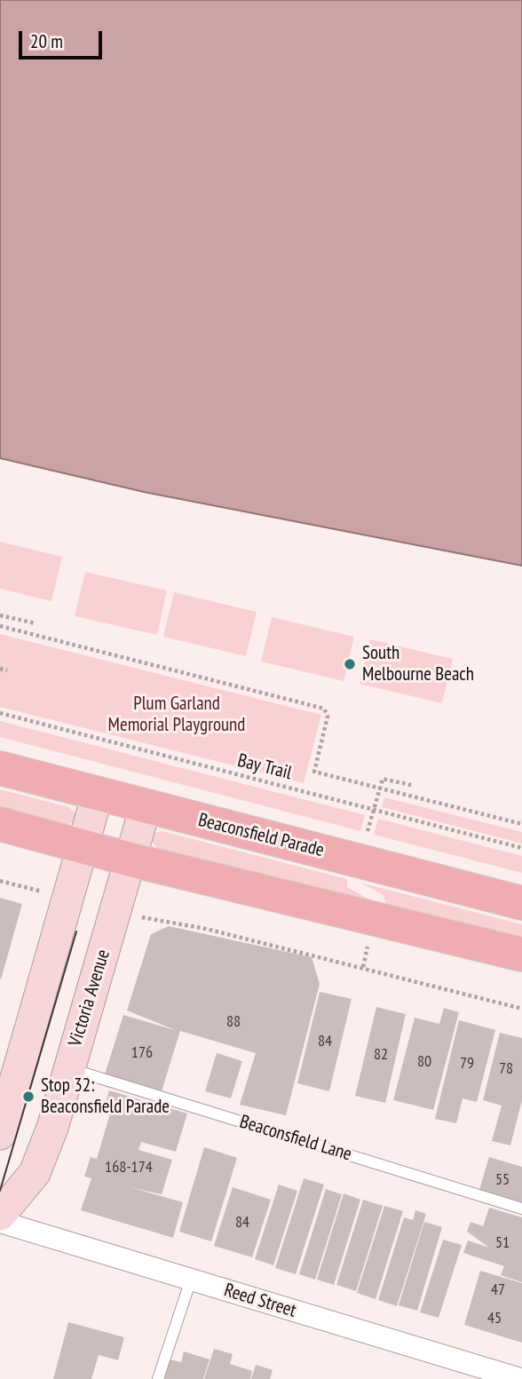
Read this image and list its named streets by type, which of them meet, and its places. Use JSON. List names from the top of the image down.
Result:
{
  "streets": {
    "main road": ["Beaconsfield Parade"],
    "street": ["Victoria Avenue", "Reed Street"],
    "lane": ["Beaconsfield Lane"],
    "path": ["Bay Trail"]
  },
  "crossings": [
    ["Beaconsfield Parade", "Victoria Avenue"],
    ["Victoria Avenue", "Beaconsfield Lane"]
  ],
  "parks": ["Plum Garland Memorial Playground"],
  "places": ["South Melbourne Beach", "Stop 32: Beaconsfield Parade"],
  "house_numbers": [
    "88",
    "84",
    "176",
    "82",
    "80",
    "79",
    "78",
    "168-174",
    "55",
    "84",
    "51",
    "47",
    "45"
  ],
  "scale_bar": "20 m"
}
